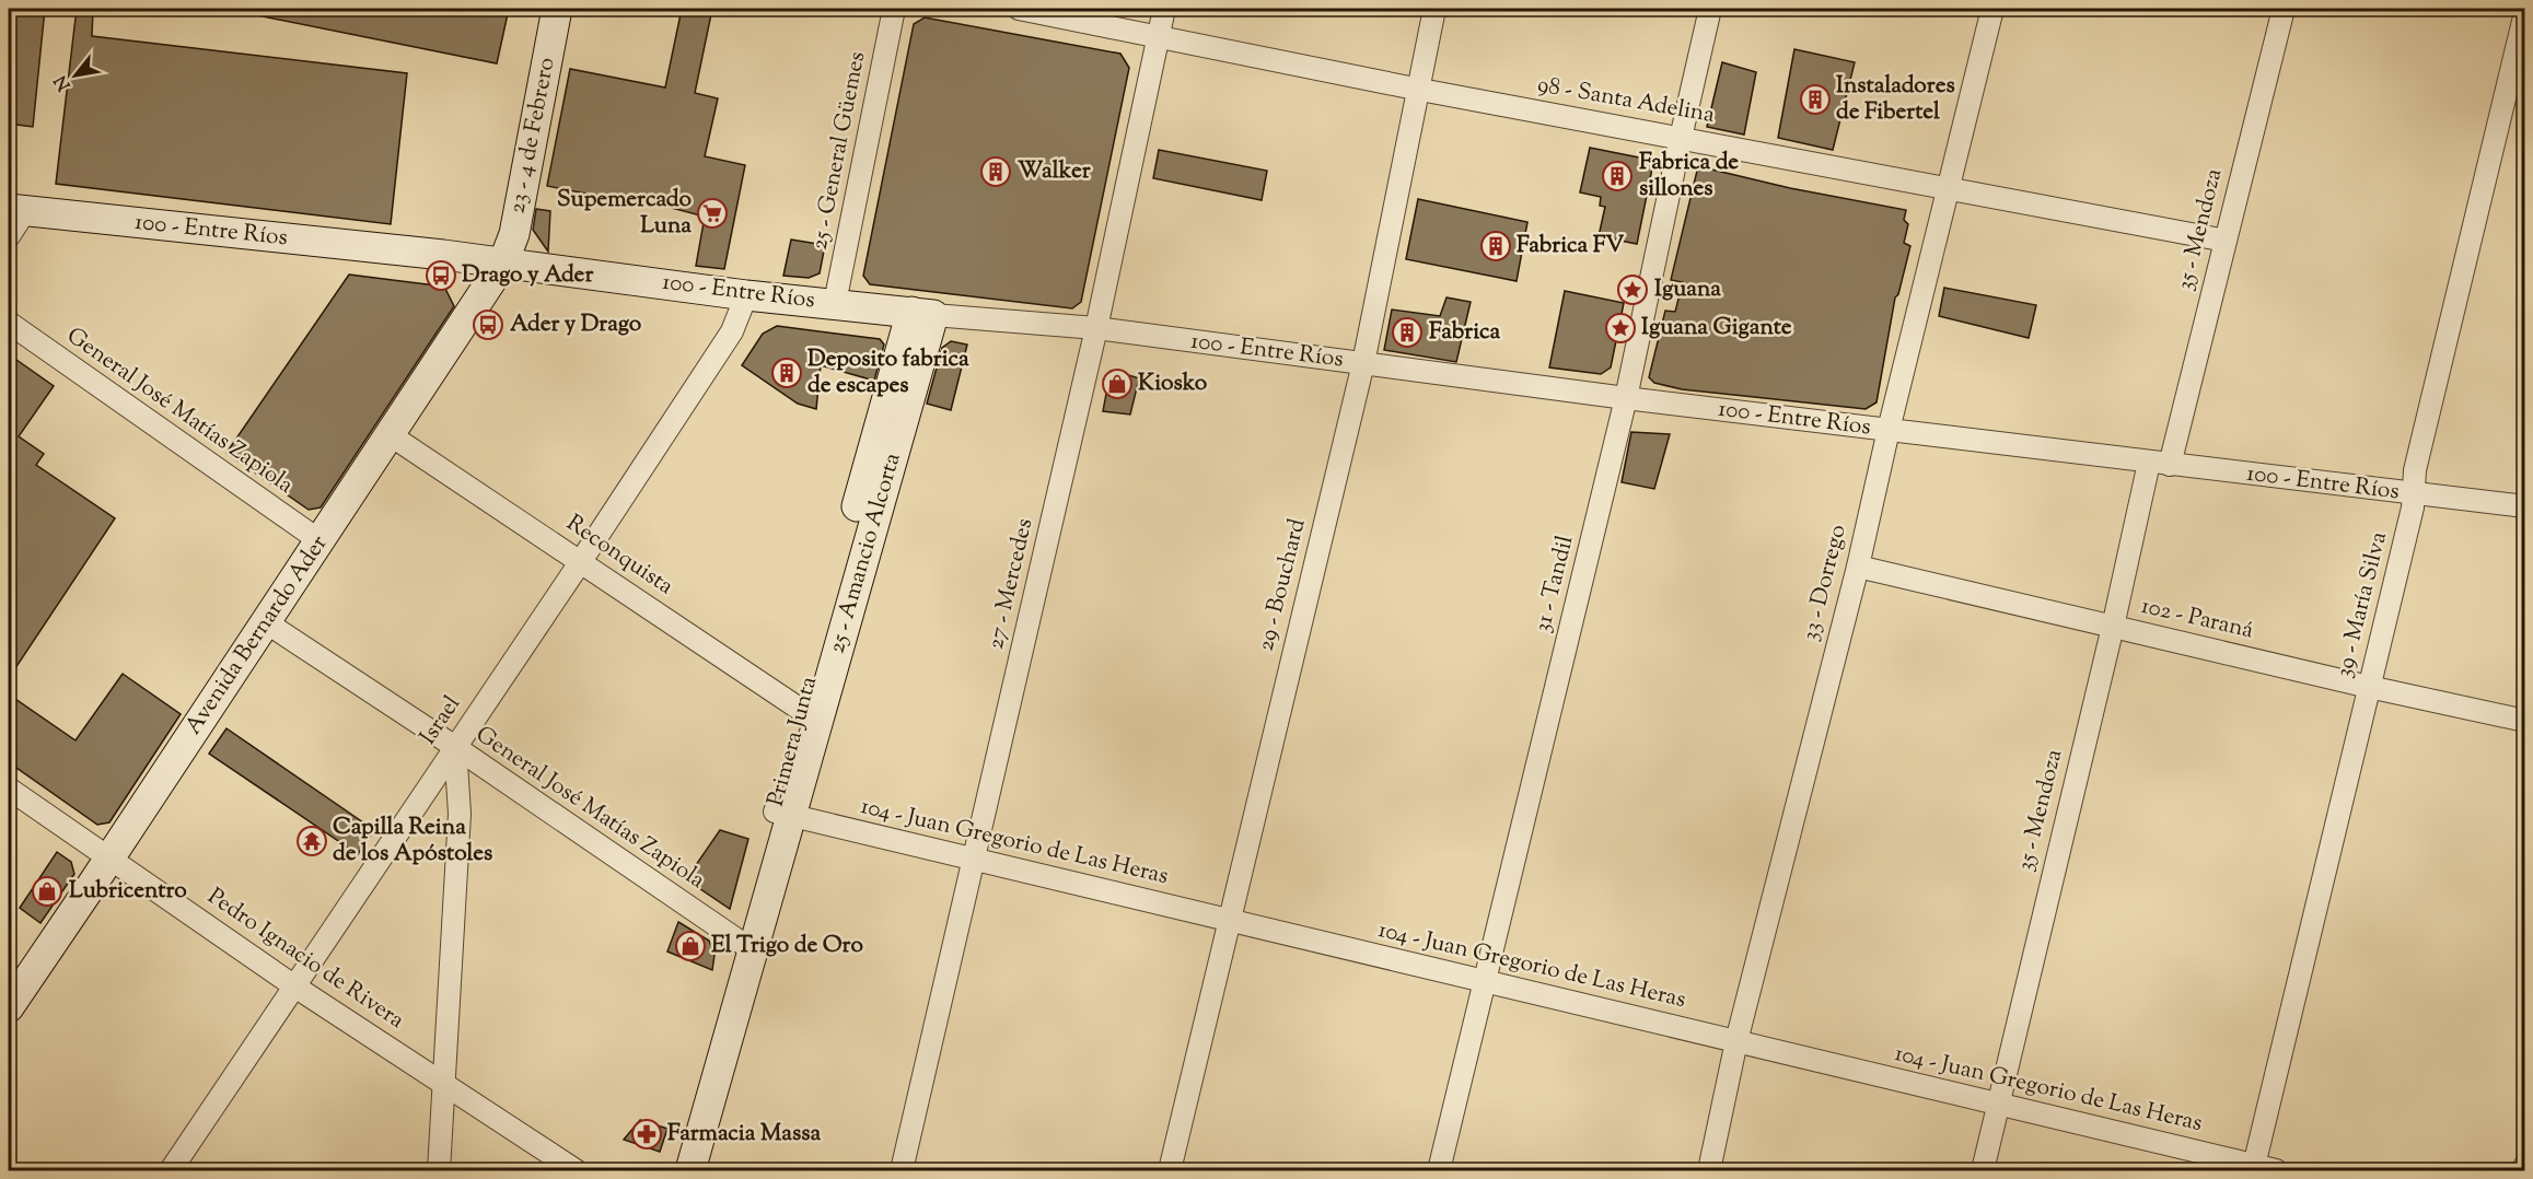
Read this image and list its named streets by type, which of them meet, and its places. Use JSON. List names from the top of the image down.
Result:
{
  "streets": {
    "main road": [
      "23 - 4 de Febrero",
      "100 - Entre Ríos",
      "Avenida Bernardo Ader",
      "Primera Junta"
    ],
    "street": [
      "98 - Santa Adelina",
      "25 - General Güemes",
      "35 - Mendoza",
      "General José Matías Zapiola",
      "Reconquista",
      "33 - Dorrego",
      "27 - Mercedes",
      "31 - Tandil",
      "29 - Bouchard",
      "39 - María Silva",
      "102 - Paraná",
      "Israel",
      "104 - Juan Gregorio de Las Heras",
      "Pedro Ignacio de Rivera"
    ]
  },
  "crossings": [
    ["98 - Santa Adelina", "35 - Mendoza"],
    ["98 - Santa Adelina", "33 - Dorrego"],
    ["98 - Santa Adelina", "27 - Mercedes"],
    ["98 - Santa Adelina", "31 - Tandil"],
    ["98 - Santa Adelina", "29 - Bouchard"],
    ["23 - 4 de Febrero", "100 - Entre Ríos"],
    ["23 - 4 de Febrero", "Avenida Bernardo Ader"],
    ["25 - General Güemes", "100 - Entre Ríos"],
    ["35 - Mendoza", "100 - Entre Ríos"],
    ["35 - Mendoza", "102 - Paraná"],
    ["35 - Mendoza", "104 - Juan Gregorio de Las Heras"],
    ["100 - Entre Ríos", "33 - Dorrego"],
    ["100 - Entre Ríos", "27 - Mercedes"],
    ["100 - Entre Ríos", "31 - Tandil"],
    ["100 - Entre Ríos", "29 - Bouchard"],
    ["100 - Entre Ríos", "39 - María Silva"],
    ["100 - Entre Ríos", "Avenida Bernardo Ader"],
    ["100 - Entre Ríos", "Israel"],
    ["100 - Entre Ríos", "Primera Junta"],
    ["General José Matías Zapiola", "Avenida Bernardo Ader"],
    ["General José Matías Zapiola", "Israel"],
    ["General José Matías Zapiola", "Primera Junta"],
    ["Reconquista", "Avenida Bernardo Ader"],
    ["Reconquista", "Israel"],
    ["Reconquista", "Primera Junta"],
    ["33 - Dorrego", "102 - Paraná"],
    ["33 - Dorrego", "104 - Juan Gregorio de Las Heras"],
    ["27 - Mercedes", "104 - Juan Gregorio de Las Heras"],
    ["31 - Tandil", "104 - Juan Gregorio de Las Heras"],
    ["29 - Bouchard", "104 - Juan Gregorio de Las Heras"],
    ["39 - María Silva", "102 - Paraná"],
    ["39 - María Silva", "104 - Juan Gregorio de Las Heras"],
    ["Avenida Bernardo Ader", "Pedro Ignacio de Rivera"],
    ["Israel", "Pedro Ignacio de Rivera"],
    ["Primera Junta", "104 - Juan Gregorio de Las Heras"]
  ],
  "places": {
    "building": [
      "Instaladores de Fibertel",
      "Walker",
      "Fabrica de sillones",
      "Fabrica FV",
      "Fabrica",
      "Deposito fabrica de escapes"
    ],
    "supermarket": ["Supemercado Luna"],
    "bus stop": ["Drago y Ader", "Ader y Drago"],
    "place": ["Iguana", "Iguana Gigante"],
    "shop": ["Kiosko", "Lubricentro", "El Trigo de Oro"],
    "temple": ["Capilla Reina de los Apóstoles"],
    "pharmacy": ["Farmacia Massa"]
  },
  "north": "bottom left"
}
